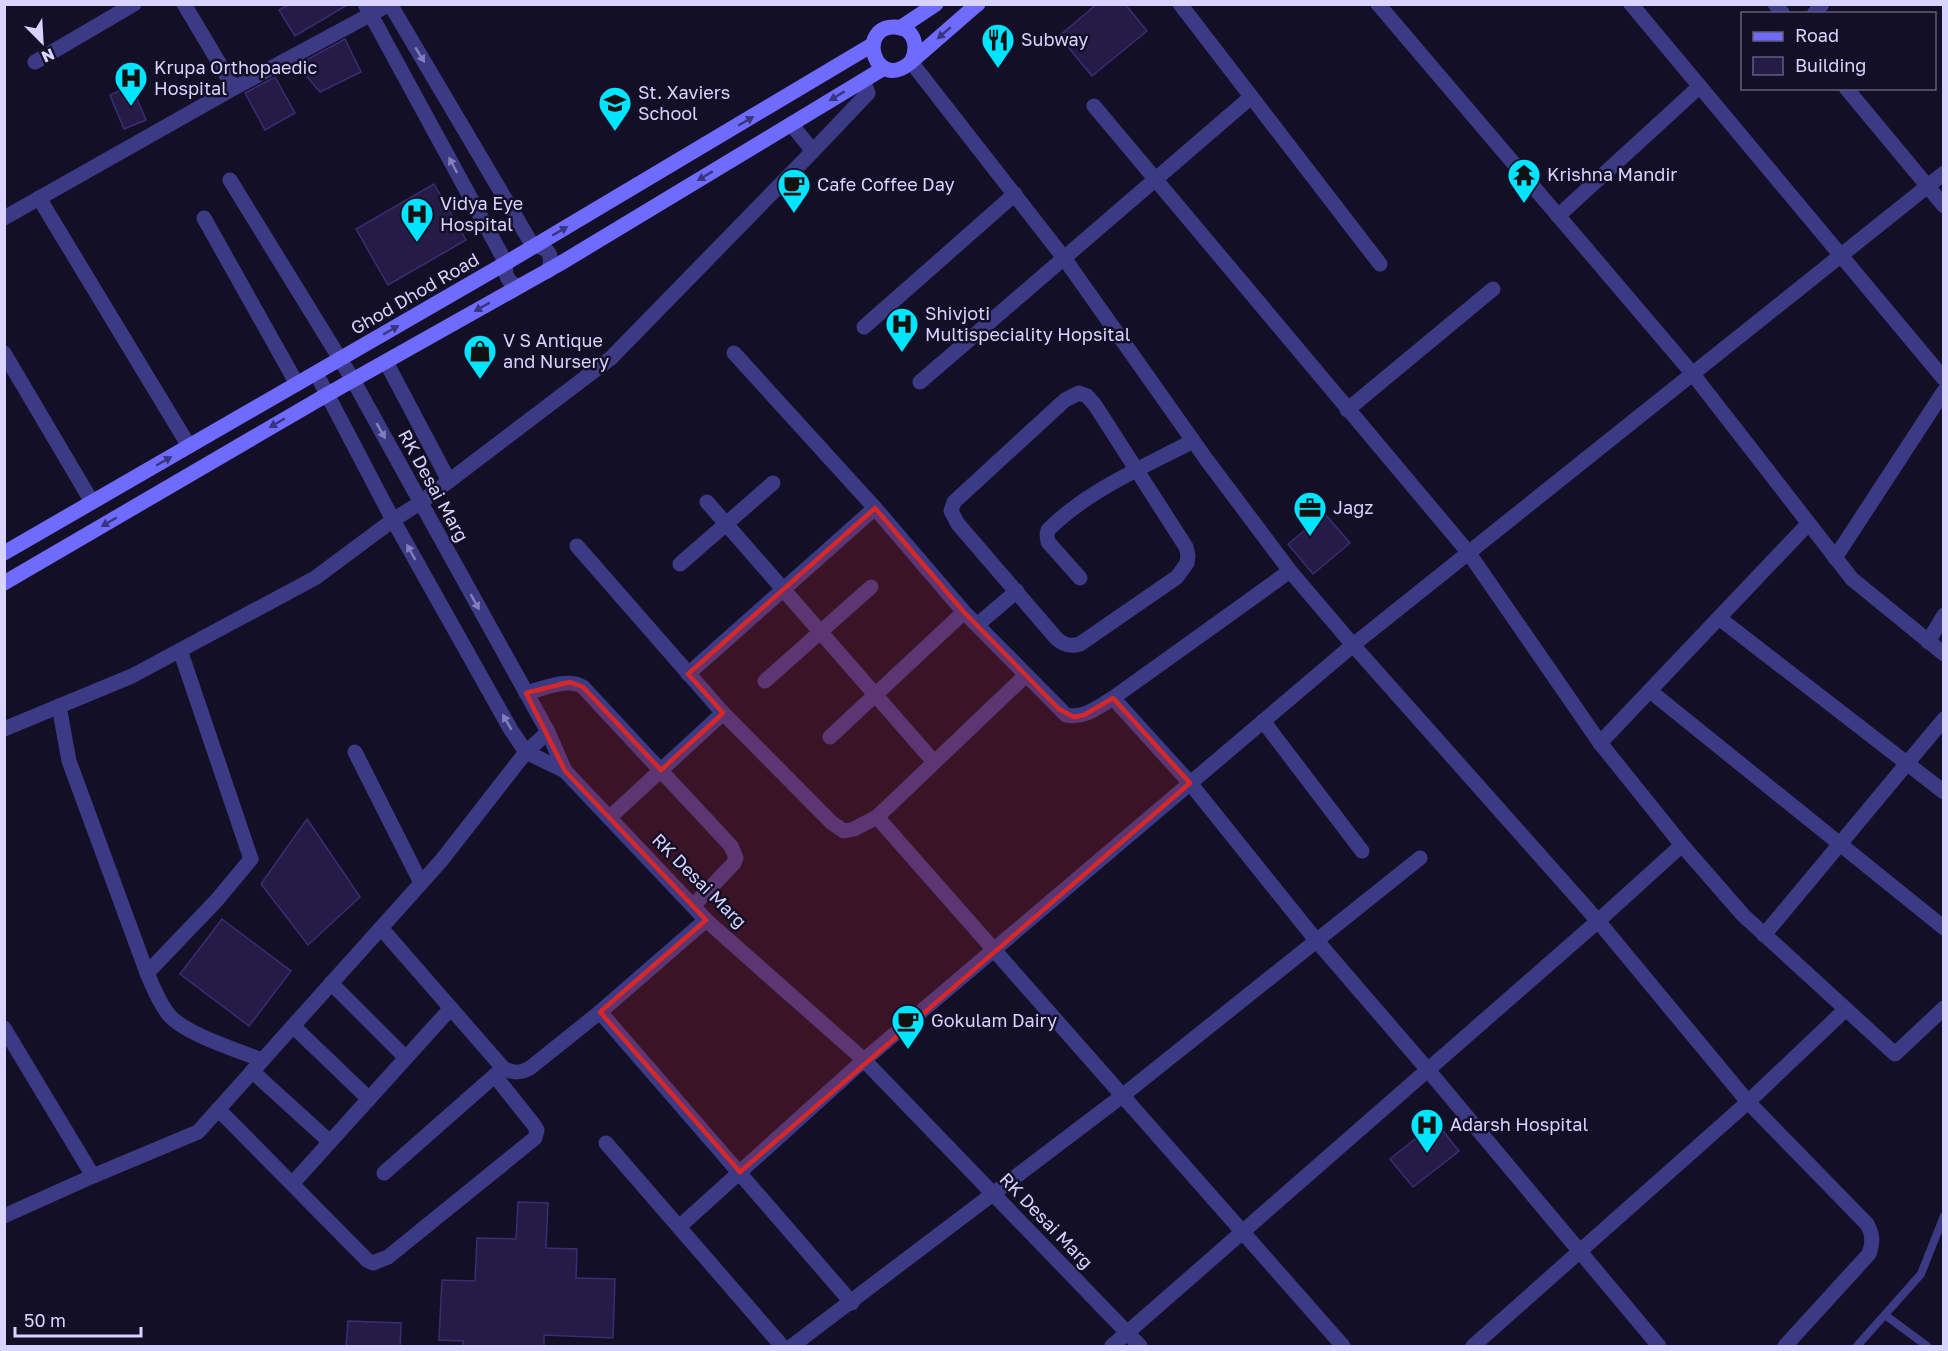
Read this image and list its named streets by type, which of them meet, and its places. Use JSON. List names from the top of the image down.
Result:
{
  "streets": {
    "main road": ["Ghod Dhod Road"],
    "street": ["RK Desai Marg"]
  },
  "crossings": [
    ["Ghod Dhod Road", "RK Desai Marg"]
  ],
  "places": {
    "restaurant": ["Subway"],
    "hospital": [
      "Krupa Orthopaedic Hospital",
      "Vidya Eye Hospital",
      "Shivjoti Multispeciality Hopsital",
      "Adarsh Hospital"
    ],
    "school or university": ["St. Xaviers School"],
    "temple": ["Krishna Mandir"],
    "cafe": ["Cafe Coffee Day", "Gokulam Dairy"],
    "shop": ["V S Antique and Nursery"],
    "office": ["Jagz"]
  },
  "legend": ["Road", "Building"],
  "scale_bar": "50 m",
  "north": "bottom right"
}
